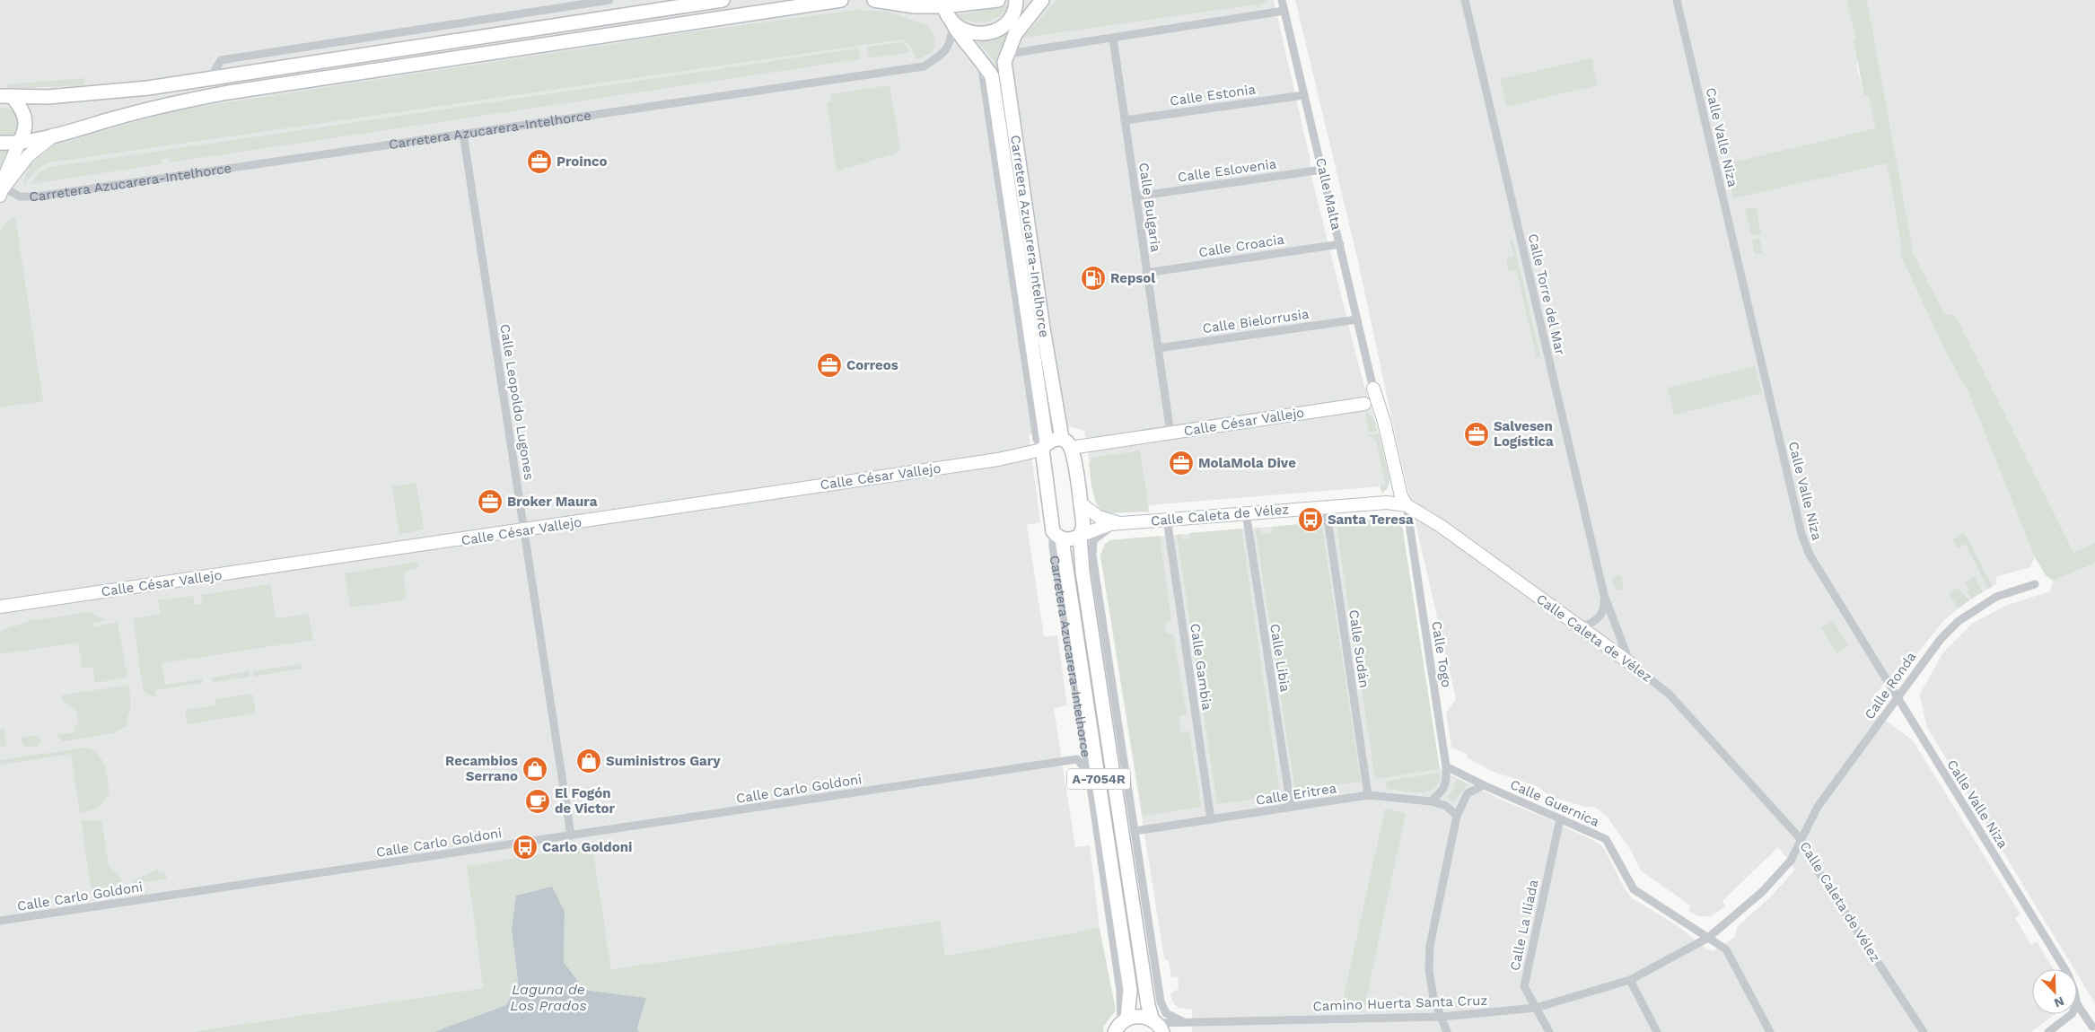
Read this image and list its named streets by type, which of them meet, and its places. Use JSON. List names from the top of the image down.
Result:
{
  "streets": {
    "main road": ["Carretera Azucarera-Intelhorce", "A-7054R"],
    "street": [
      "Calle Estonia",
      "Calle Valle Niza",
      "Calle Eslovenia",
      "Calle Malta",
      "Calle Bulgaria",
      "Calle Croacia",
      "Calle Torre del Mar",
      "Calle Bielorrusia",
      "Calle Leopoldo Lugones",
      "Calle César Vallejo",
      "Calle Caleta de Vélez",
      "Calle Sudán",
      "Calle Togo",
      "Calle Libia",
      "Calle Gambia",
      "Calle Ronda",
      "Calle Carlo Goldoni",
      "Calle Eritrea",
      "Calle Guernica",
      "Calle La Ilíada",
      "Camino Huerta Santa Cruz"
    ]
  },
  "crossings": [
    ["Calle Estonia", "Calle Malta"],
    ["Calle Estonia", "Calle Bulgaria"],
    ["Carretera Azucarera-Intelhorce", "Calle Leopoldo Lugones"],
    ["Carretera Azucarera-Intelhorce", "Calle César Vallejo"],
    ["Carretera Azucarera-Intelhorce", "Calle Caleta de Vélez"],
    ["Carretera Azucarera-Intelhorce", "A-7054R"],
    ["Carretera Azucarera-Intelhorce", "Calle Carlo Goldoni"],
    ["Carretera Azucarera-Intelhorce", "Calle Eritrea"],
    ["Carretera Azucarera-Intelhorce", "Camino Huerta Santa Cruz"],
    ["Calle Valle Niza", "Calle Ronda"],
    ["Calle Eslovenia", "Calle Malta"],
    ["Calle Eslovenia", "Calle Bulgaria"],
    ["Calle Malta", "Calle Croacia"],
    ["Calle Malta", "Calle Bielorrusia"],
    ["Calle Malta", "Calle Caleta de Vélez"],
    ["Calle Malta", "Calle Togo"],
    ["Calle Bulgaria", "Calle Croacia"],
    ["Calle Bulgaria", "Calle Bielorrusia"],
    ["Calle Bulgaria", "Calle César Vallejo"],
    ["Calle Torre del Mar", "Calle Caleta de Vélez"],
    ["Calle Leopoldo Lugones", "Calle César Vallejo"],
    ["Calle Leopoldo Lugones", "Calle Carlo Goldoni"],
    ["Calle César Vallejo", "A-7054R"],
    ["Calle Caleta de Vélez", "Calle Sudán"],
    ["Calle Caleta de Vélez", "Calle Togo"],
    ["Calle Caleta de Vélez", "Calle Libia"],
    ["Calle Caleta de Vélez", "Calle Gambia"],
    ["Calle Caleta de Vélez", "Calle Ronda"],
    ["Calle Caleta de Vélez", "A-7054R"],
    ["Calle Caleta de Vélez", "Camino Huerta Santa Cruz"],
    ["Calle Sudán", "Calle Eritrea"],
    ["Calle Togo", "Calle Eritrea"],
    ["Calle Togo", "Calle Guernica"],
    ["Calle Libia", "Calle Eritrea"],
    ["Calle Gambia", "Calle Eritrea"],
    ["Calle Ronda", "Camino Huerta Santa Cruz"],
    ["Calle Guernica", "Calle La Ilíada"],
    ["Calle Guernica", "Camino Huerta Santa Cruz"],
    ["Calle La Ilíada", "Camino Huerta Santa Cruz"]
  ],
  "water": ["Laguna de Los Prados"],
  "places": {
    "office": [
      "Proinco",
      "Correos",
      "Salvesen Logística",
      "MolaMola Dive",
      "Broker Maura"
    ],
    "fuel station": ["Repsol"],
    "bus stop": ["Santa Teresa", "Carlo Goldoni"],
    "shop": ["Suministros Gary", "Recambios Serrano"],
    "cafe": ["El Fogón de Victor"]
  },
  "north": "bottom right"
}
